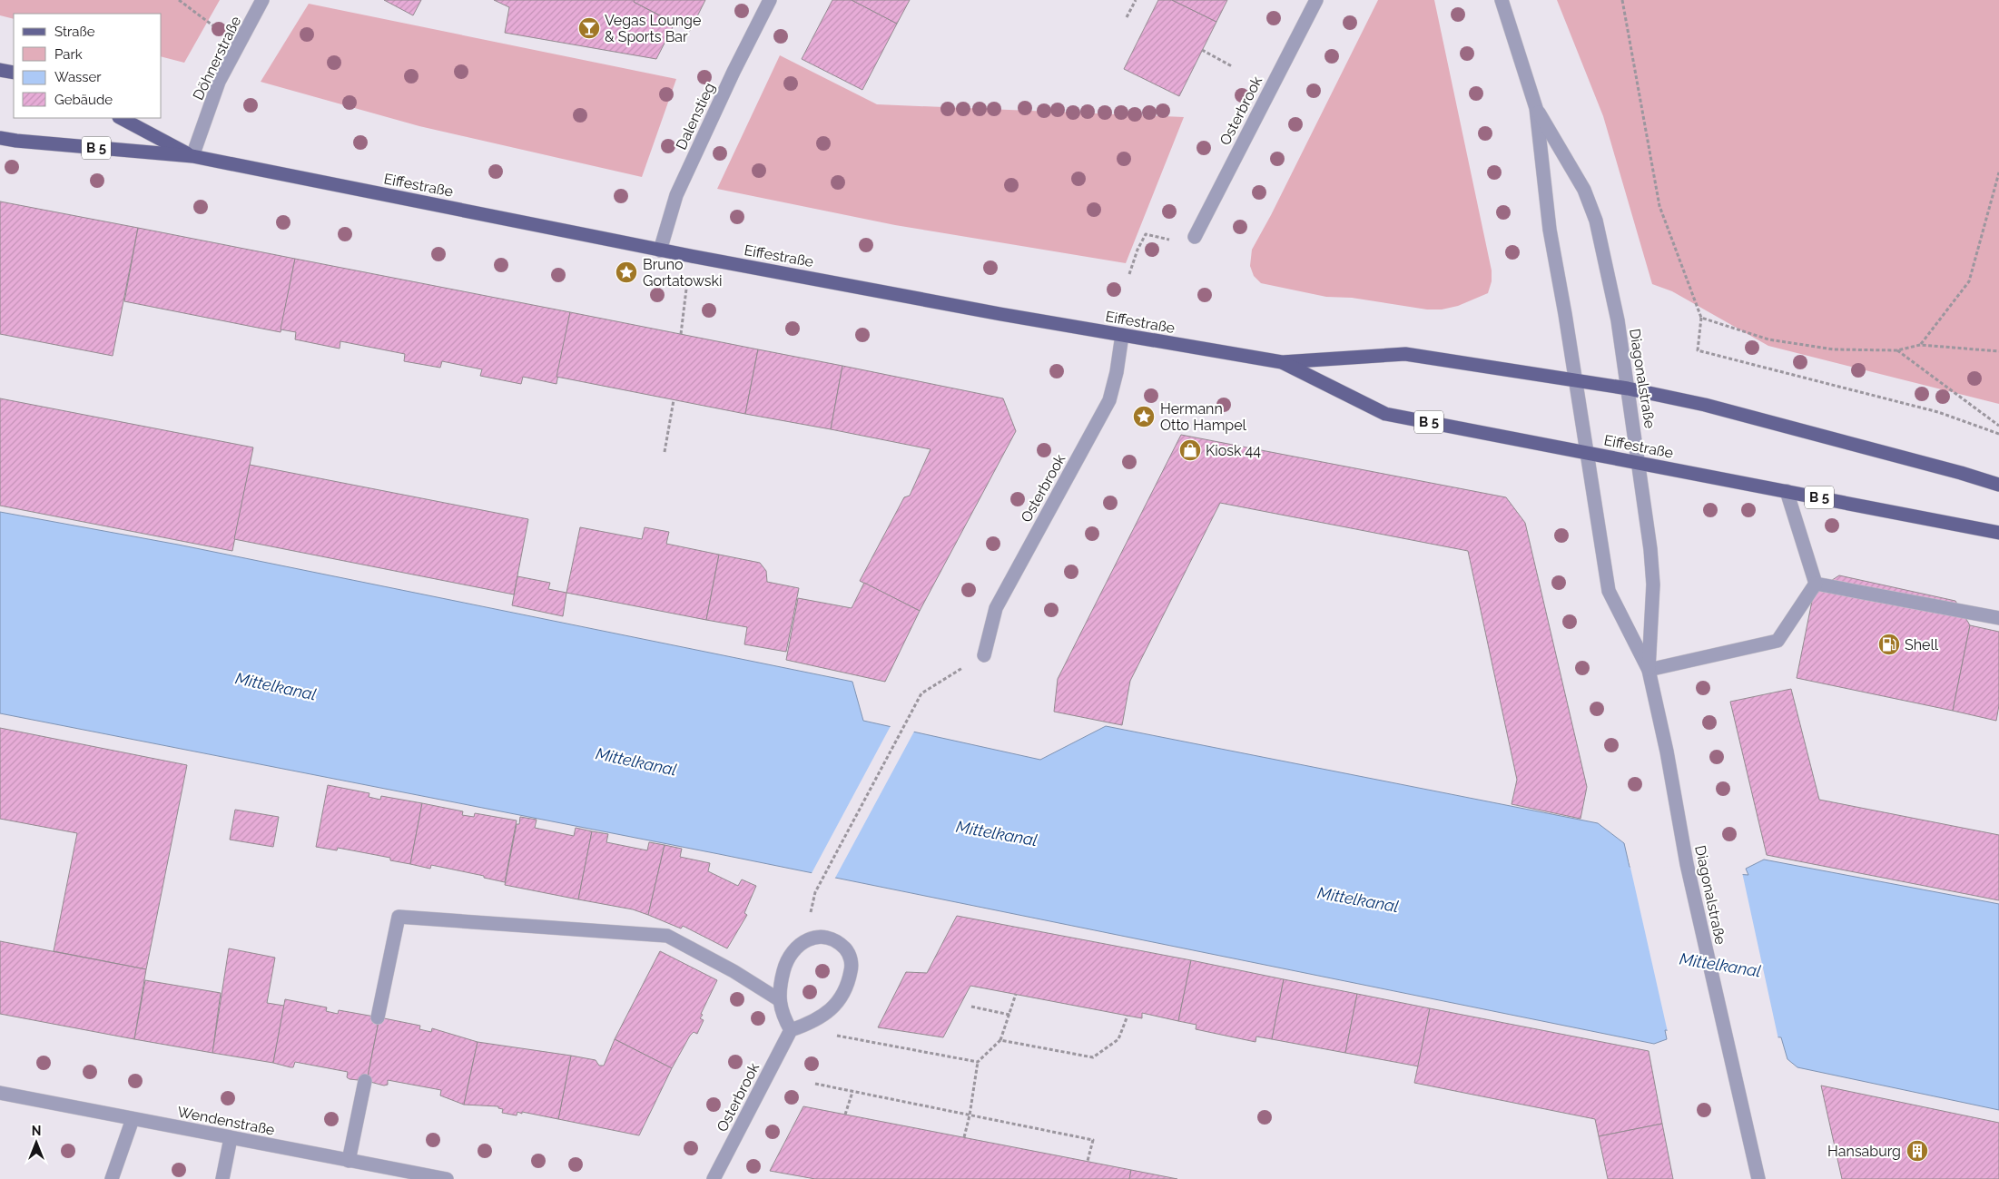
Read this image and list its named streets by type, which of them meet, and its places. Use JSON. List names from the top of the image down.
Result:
{
  "streets": {
    "main road": ["B 5", "Eiffestraße"],
    "street": [
      "Döhnerstraße",
      "Osterbrook",
      "Dalenstieg",
      "Diagonalstraße",
      "Wendenstraße"
    ]
  },
  "crossings": [
    ["Döhnerstraße", "Eiffestraße"],
    ["Osterbrook", "Eiffestraße"],
    ["Dalenstieg", "Eiffestraße"],
    ["Eiffestraße", "Diagonalstraße"]
  ],
  "water": ["Mittelkanal"],
  "places": {
    "bar": ["Vegas Lounge & Sports Bar"],
    "place": ["Bruno Gortatowski", "Hermann Otto Hampel"],
    "shop": ["Kiosk 44"],
    "fuel station": ["Shell"],
    "building": ["Hansaburg"]
  },
  "legend": [
    "Straße",
    "Park",
    "Wasser",
    "Gebäude"
  ],
  "north": "top"
}
